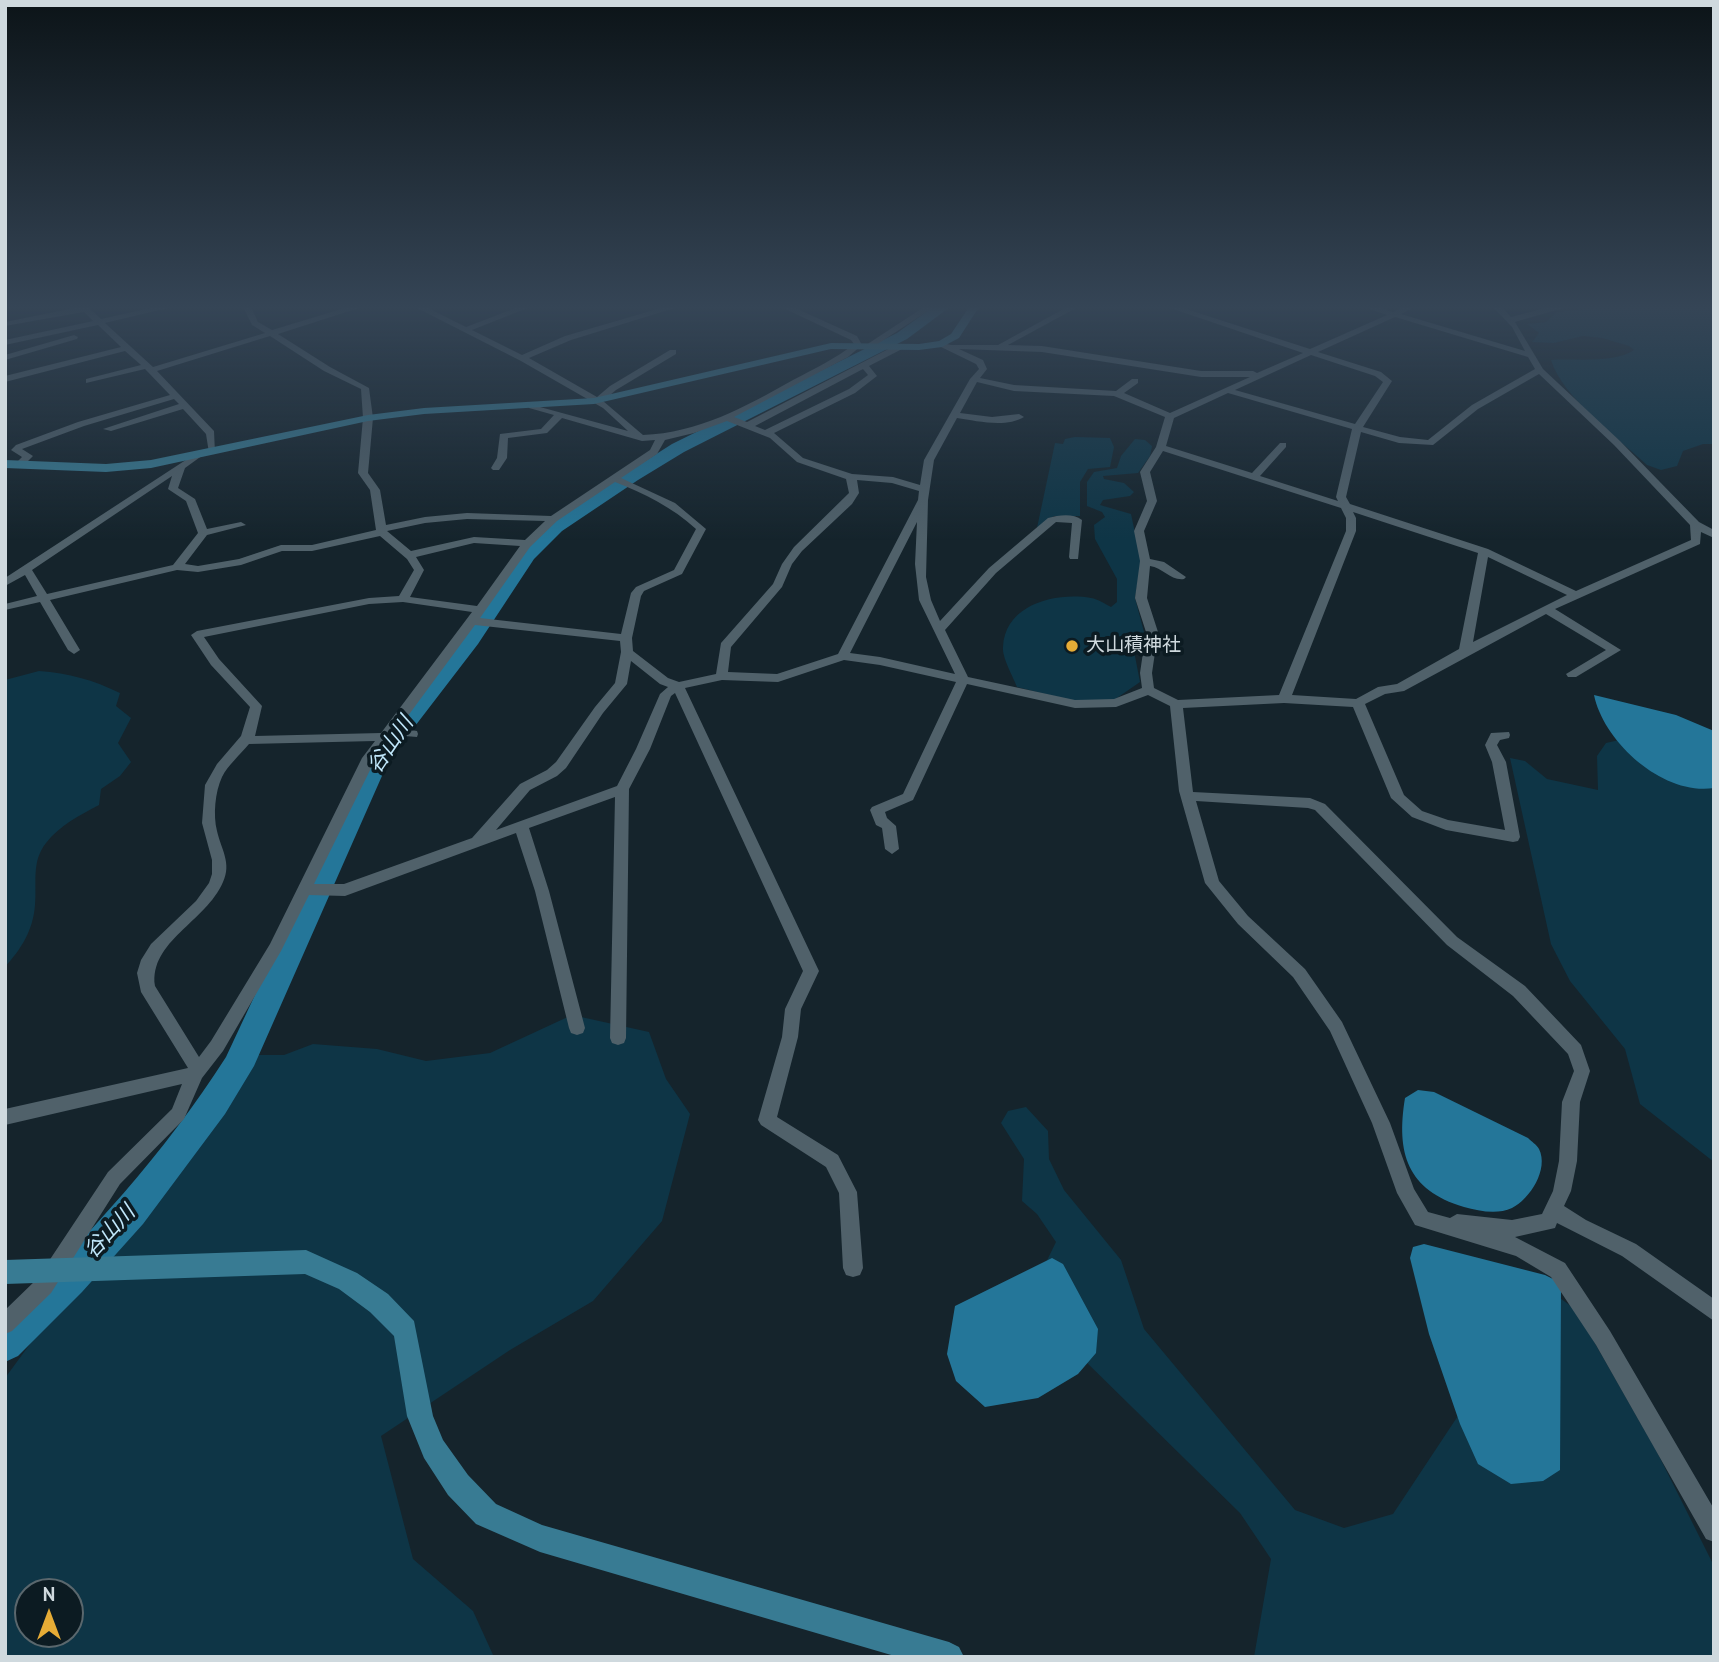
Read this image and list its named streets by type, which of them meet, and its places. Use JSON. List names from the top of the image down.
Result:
{
  "water": ["谷山川"],
  "places": ["大山積神社"],
  "north": "top"
}
